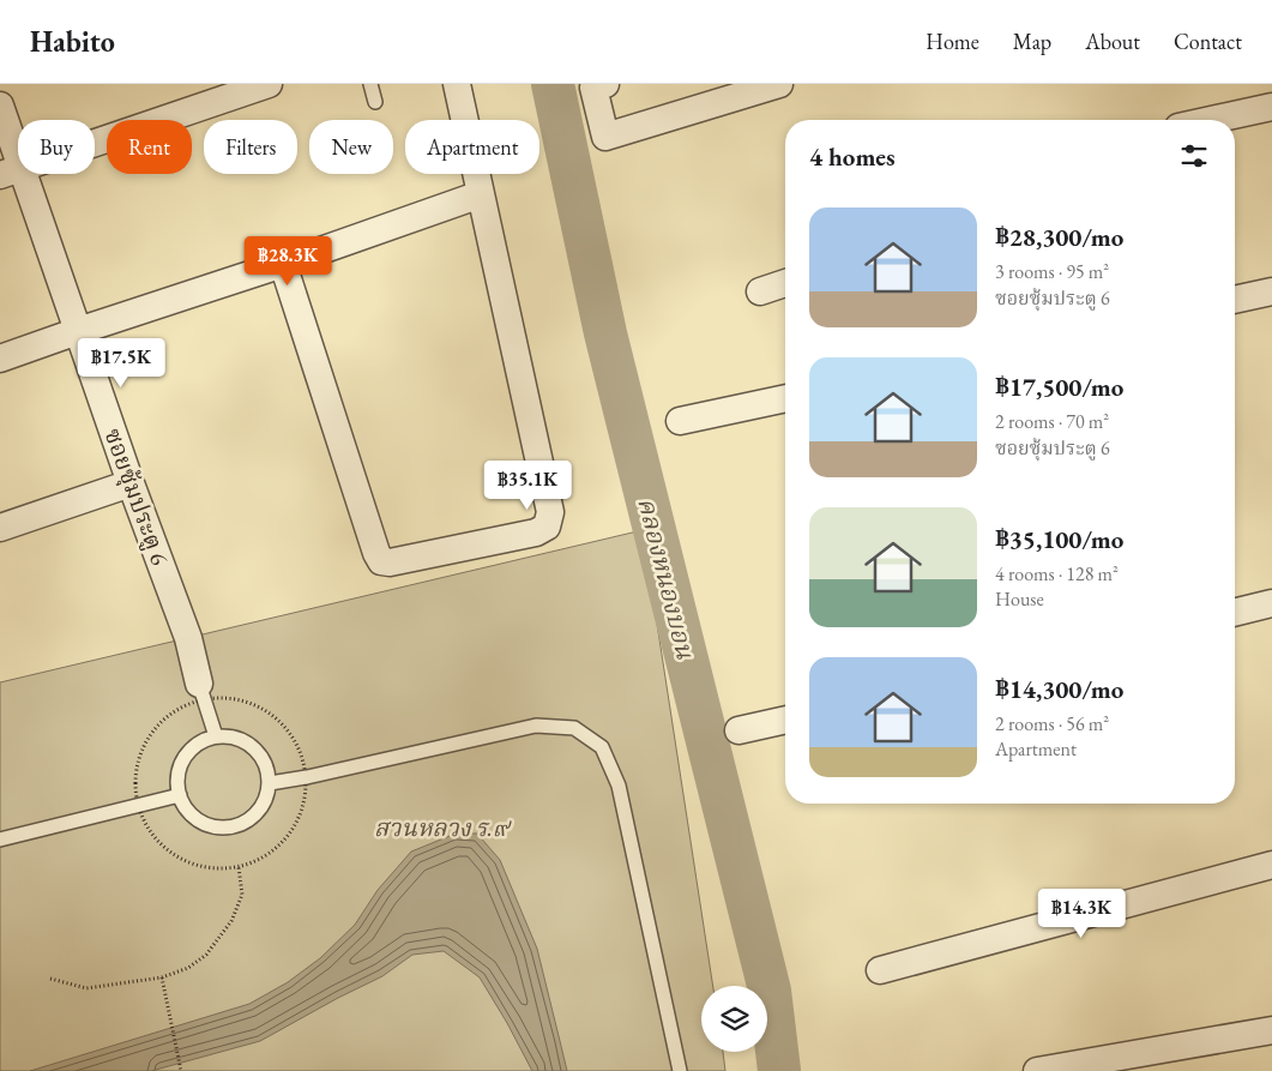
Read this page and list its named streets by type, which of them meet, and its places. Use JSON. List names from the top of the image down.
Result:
{
  "streets": {
    "street": ["ซอยซุ้มประตู 6"]
  },
  "water": ["คลองหนองบอน"],
  "parks": ["สวนหลวง ร.๙"],
  "page": {
    "header": "Habito",
    "nav": [
      "Home",
      "Map",
      "About",
      "Contact"
    ],
    "chip": [
      "Buy",
      "Rent",
      "Filters",
      "New",
      "Apartment"
    ],
    "heading": "4 homes",
    "list": [
      {
        "name": "฿28,300/mo",
        "note": "3 rooms · 95 m² · ซอยซุ้มประตู 6"
      },
      {
        "name": "฿17,500/mo",
        "note": "2 rooms · 70 m² · ซอยซุ้มประตู 6"
      },
      {
        "name": "฿35,100/mo",
        "note": "4 rooms · 128 m² · House"
      },
      {
        "name": "฿14,300/mo",
        "note": "2 rooms · 56 m² · Apartment"
      }
    ],
    "price": [
      "฿28.3K",
      "฿17.5K",
      "฿35.1K",
      "฿14.3K"
    ]
  }
}
